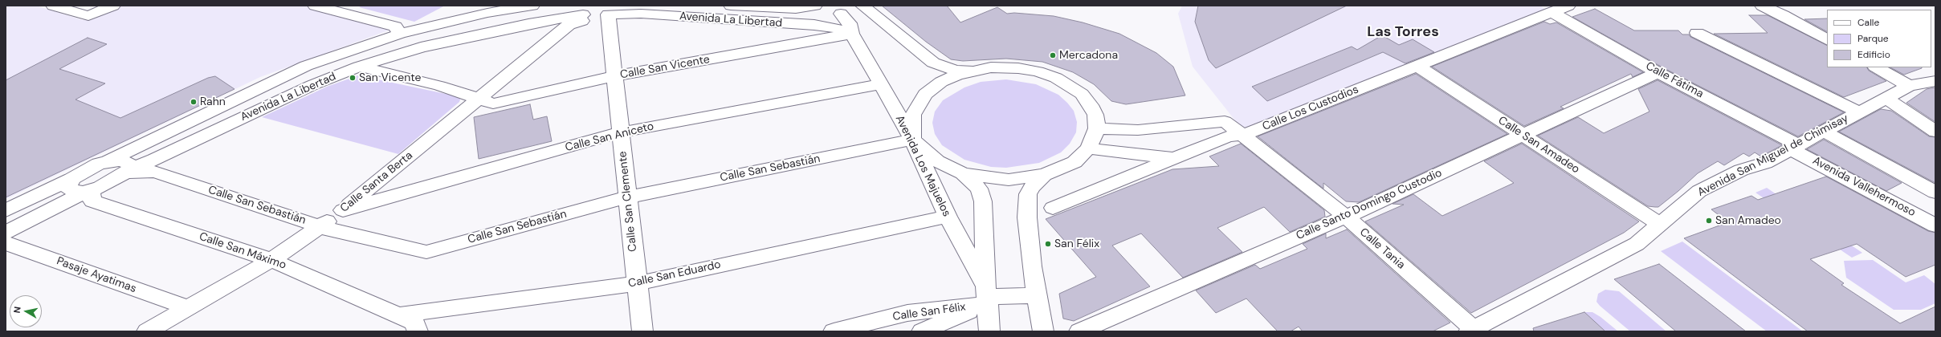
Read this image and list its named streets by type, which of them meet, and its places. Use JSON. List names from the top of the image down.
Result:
{
  "streets": {
    "street": [
      "Avenida La Libertad",
      "Calle San Vicente",
      "Calle Fátima",
      "Calle Los Custodios",
      "Calle San Aniceto",
      "Calle San Amadeo",
      "Avenida San Miguel de Chimisay",
      "Avenida Los Majuelos",
      "Calle San Sebastián",
      "Calle Santa Berta",
      "Avenida Vallehermoso",
      "Calle San Clemente",
      "Calle Santo Domingo Custodio",
      "Calle Tania",
      "Calle San Máximo",
      "Calle San Eduardo",
      "Pasaje Ayatimas",
      "Calle San Félix"
    ]
  },
  "crossings": [
    ["Avenida La Libertad", "Calle San Vicente"],
    ["Avenida La Libertad", "Avenida Los Majuelos"],
    ["Avenida La Libertad", "Calle San Sebastián"],
    ["Avenida La Libertad", "Calle Santa Berta"],
    ["Avenida La Libertad", "Calle San Clemente"],
    ["Avenida La Libertad", "Calle San Máximo"],
    ["Calle San Vicente", "Avenida Los Majuelos"],
    ["Calle San Vicente", "Calle Santa Berta"],
    ["Calle San Vicente", "Calle San Clemente"],
    ["Calle Fátima", "Calle Los Custodios"],
    ["Calle Fátima", "Avenida San Miguel de Chimisay"],
    ["Calle Fátima", "Avenida Vallehermoso"],
    ["Calle Fátima", "Calle Santo Domingo Custodio"],
    ["Calle Los Custodios", "Calle San Amadeo"],
    ["Calle Los Custodios", "Calle Tania"],
    ["Calle San Aniceto", "Avenida Los Majuelos"],
    ["Calle San Aniceto", "Calle Santa Berta"],
    ["Calle San Aniceto", "Calle San Clemente"],
    ["Calle San Amadeo", "Avenida San Miguel de Chimisay"],
    ["Calle San Amadeo", "Calle Santo Domingo Custodio"],
    ["Avenida San Miguel de Chimisay", "Avenida Vallehermoso"],
    ["Avenida San Miguel de Chimisay", "Calle Tania"],
    ["Avenida Los Majuelos", "Calle San Sebastián"],
    ["Avenida Los Majuelos", "Calle San Eduardo"],
    ["Avenida Los Majuelos", "Calle San Félix"],
    ["Calle San Sebastián", "Calle Santa Berta"],
    ["Calle San Sebastián", "Calle San Clemente"],
    ["Calle Santa Berta", "Calle San Clemente"],
    ["Calle Santa Berta", "Calle San Máximo"],
    ["Calle Santa Berta", "Pasaje Ayatimas"],
    ["Calle San Clemente", "Calle San Eduardo"],
    ["Calle Santo Domingo Custodio", "Calle Tania"],
    ["Calle San Máximo", "Calle San Eduardo"]
  ],
  "districts": ["Las Torres"],
  "places": [
    "Mercadona",
    "San Vicente",
    "Rahn",
    "San Amadeo",
    "San Félix"
  ],
  "legend": ["Calle", "Parque", "Edificio"],
  "north": "left"
}
